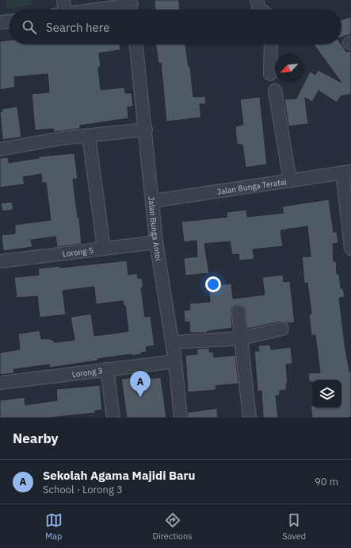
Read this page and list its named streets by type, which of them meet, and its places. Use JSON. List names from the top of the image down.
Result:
{
  "streets": {
    "street": [
      "Jalan Bunga Teratai",
      "Jalan Bunga Antoi",
      "Lorong 5",
      "Lorong 3"
    ]
  },
  "crossings": [
    ["Jalan Bunga Teratai", "Jalan Bunga Antoi"],
    ["Jalan Bunga Antoi", "Lorong 5"],
    ["Jalan Bunga Antoi", "Lorong 3"]
  ],
  "north": "bottom left",
  "page": {
    "search": "Search here",
    "pins": "A",
    "heading": "Nearby",
    "list": [
      {
        "mark": "A",
        "name": "Sekolah Agama Majidi Baru",
        "note": "School · Lorong 3",
        "value": "90 m"
      }
    ],
    "nav": ["Map", "Directions", "Saved"]
  }
}
